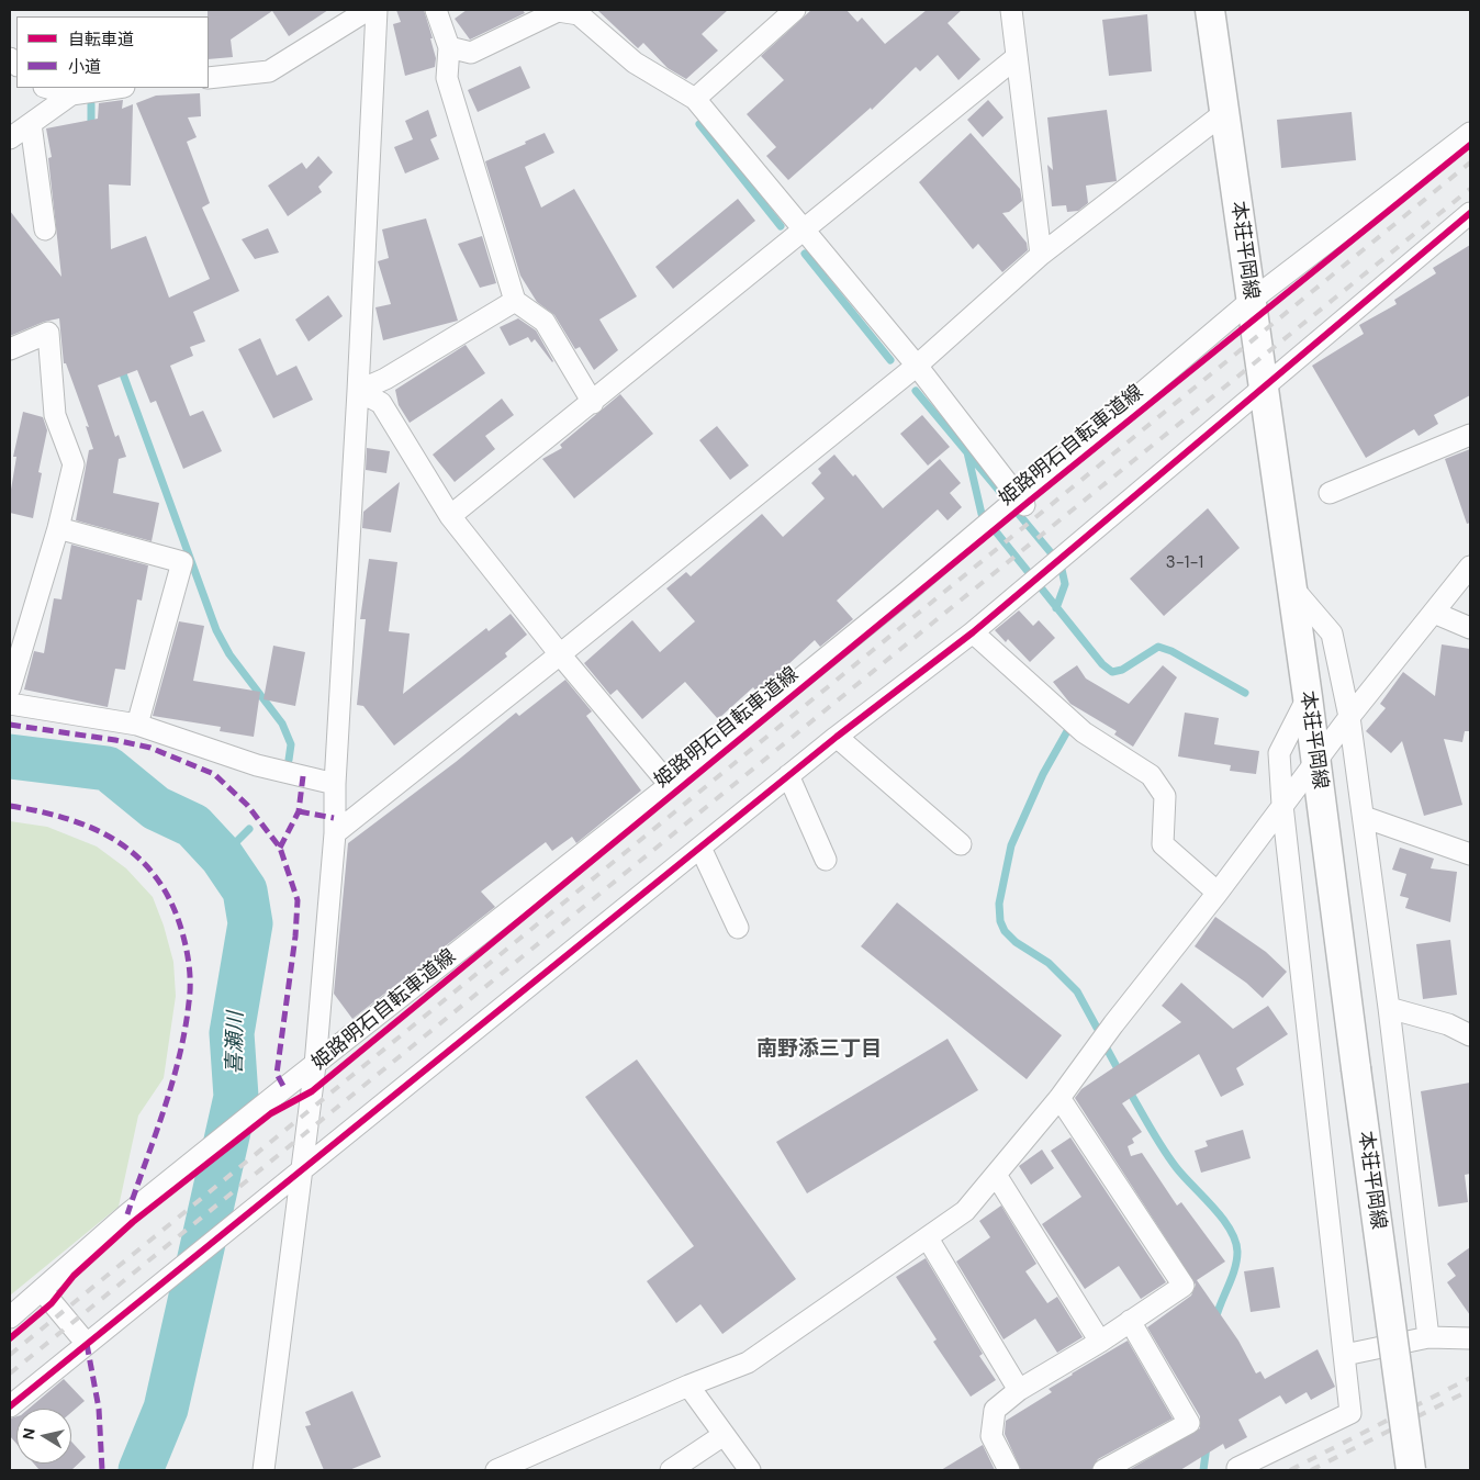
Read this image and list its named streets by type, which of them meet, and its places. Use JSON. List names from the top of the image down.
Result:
{
  "streets": {
    "main road": ["本荘平岡線"],
    "cycle path": ["姫路明石自転車道線"]
  },
  "districts": ["南野添三丁目"],
  "water": ["喜瀬川"],
  "house_numbers": ["3-1-1"],
  "legend": ["自転車道", "小道"],
  "north": "left"
}
